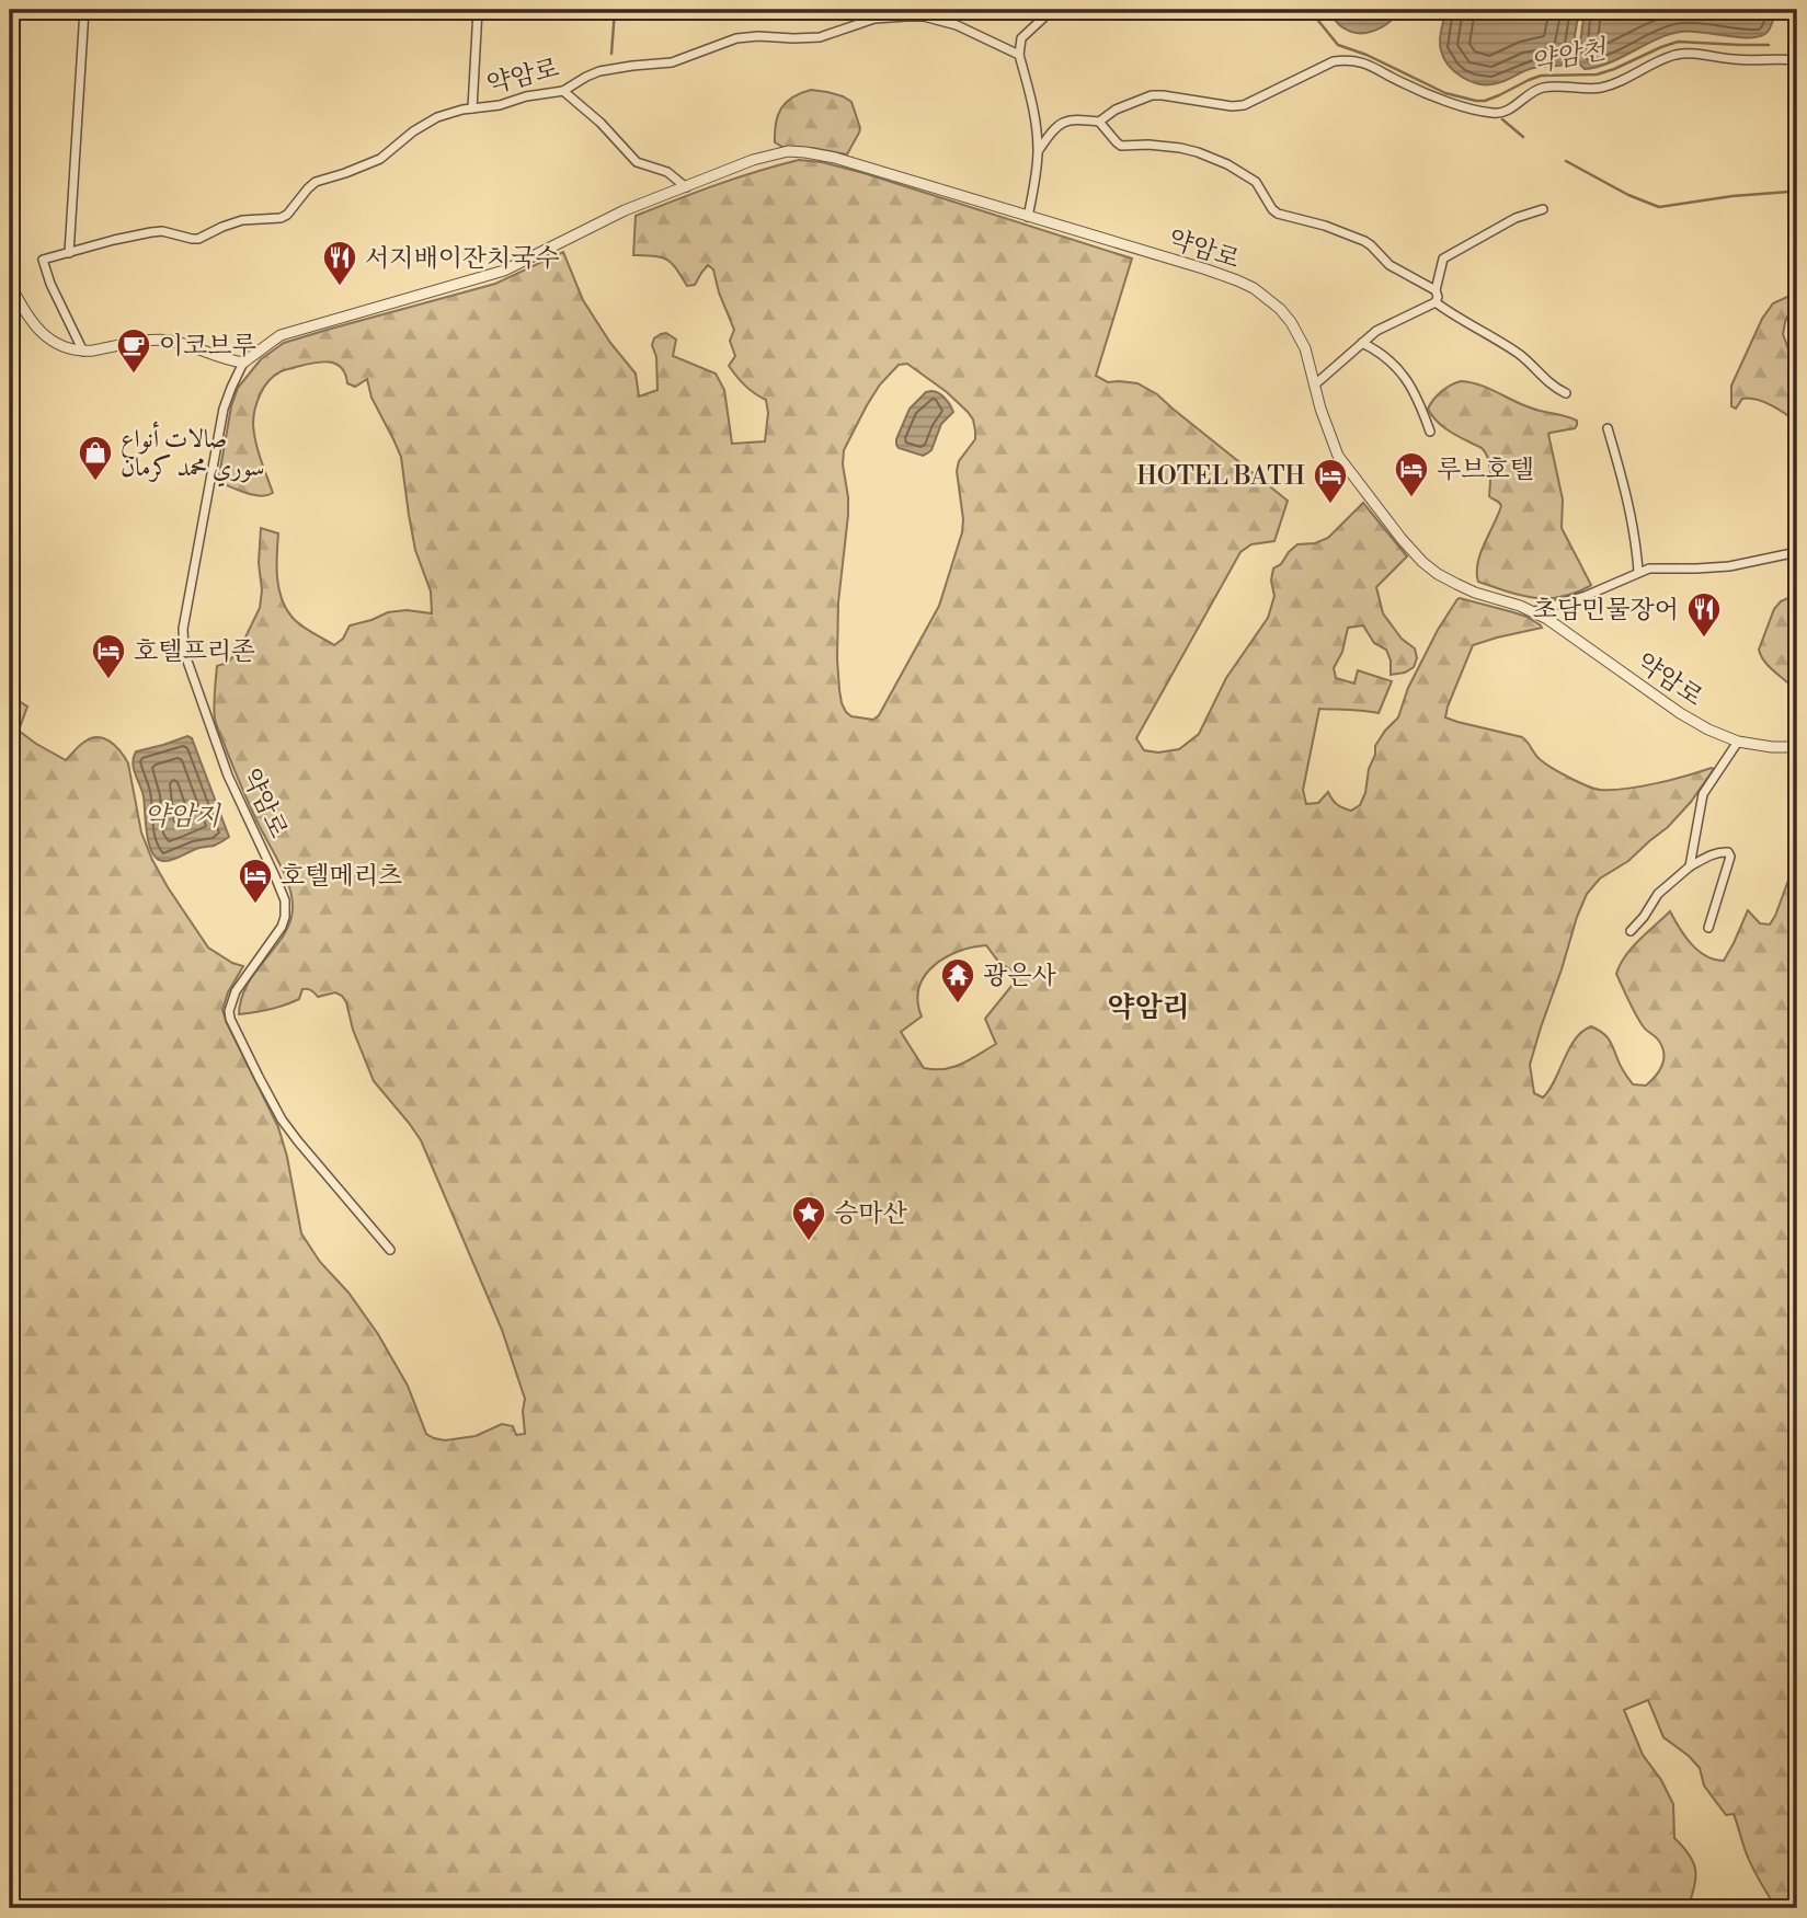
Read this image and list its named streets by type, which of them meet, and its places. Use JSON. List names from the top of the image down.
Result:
{
  "streets": {
    "street": ["약암로"]
  },
  "districts": ["약암리"],
  "water": ["약암천", "약암지"],
  "places": {
    "restaurant": ["서지배이잔치국수", "초담민물장어"],
    "cafe": ["이코브루"],
    "shop": ["صالات أنواع سوري محمد كرمان"],
    "hotel": [
      "루브호텔",
      "HOTEL BATH",
      "호텔프리존",
      "호텔메리츠"
    ],
    "temple": ["광은사"],
    "place": ["승마산"]
  }
}
